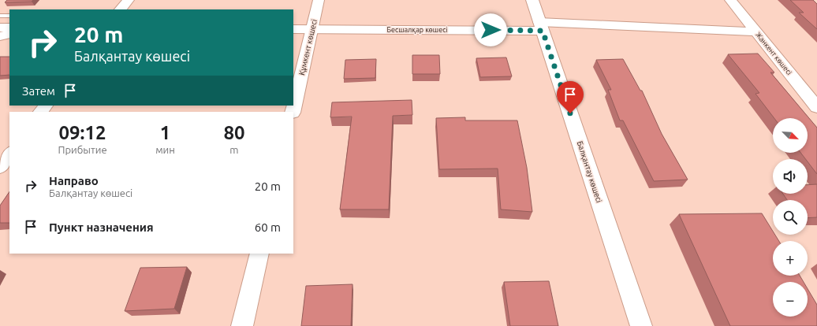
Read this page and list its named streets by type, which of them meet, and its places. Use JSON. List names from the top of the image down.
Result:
{
  "streets": {
    "street": [
      "Бесшалқар көшесі",
      "Құмкент көшесі",
      "Жанкент көшесі",
      "Балқантау көшесі"
    ]
  },
  "crossings": [
    ["Бесшалқар көшесі", "Құмкент көшесі"],
    ["Бесшалқар көшесі", "Балқантау көшесі"]
  ],
  "north": "bottom right",
  "page": {
    "turn": ["20 m", "Балқантау көшесі"],
    "then": "Затем",
    "eta": [
      "09:12",
      "Прибытие",
      "1",
      "мин",
      "80",
      "m"
    ],
    "map_buttons": ["+", "−"],
    "list": [
      {
        "name": "Направо",
        "note": "Балқантау көшесі",
        "value": "20 m"
      },
      {
        "name": "Пункт назначения",
        "value": "60 m"
      }
    ]
  }
}
